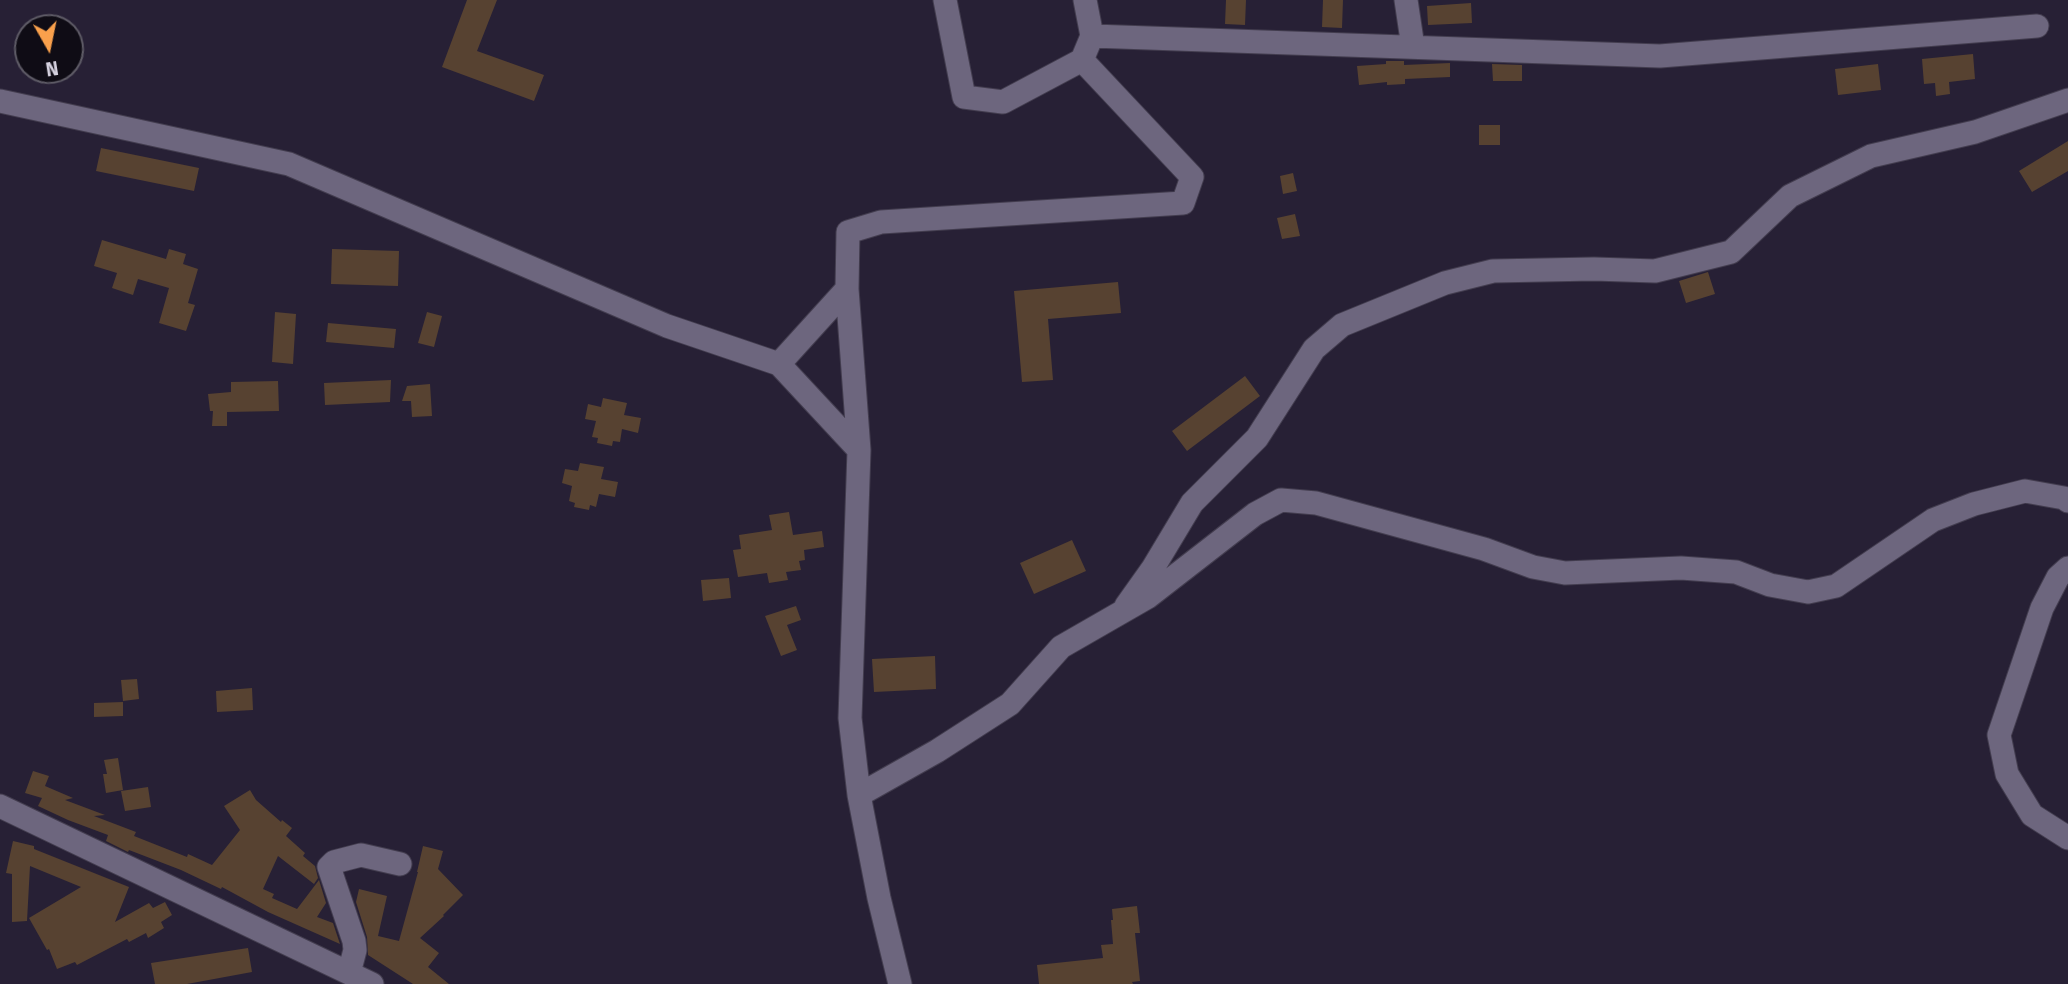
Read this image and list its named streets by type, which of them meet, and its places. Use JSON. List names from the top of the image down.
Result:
{
  "north": "bottom"
}
